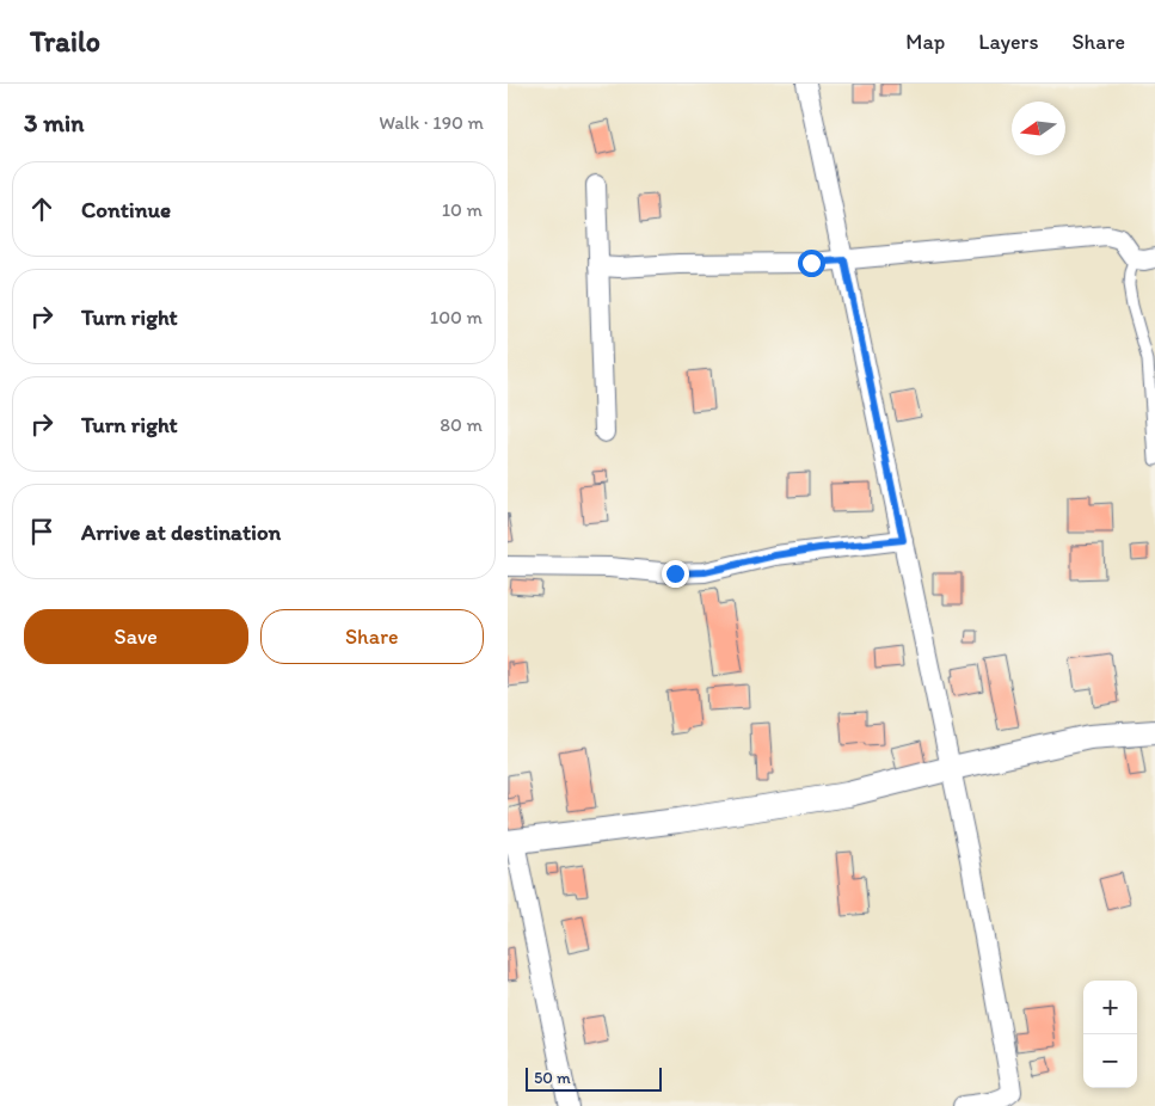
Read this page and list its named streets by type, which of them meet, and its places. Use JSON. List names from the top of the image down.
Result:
{
  "scale_bar": "50 m",
  "north": "left",
  "page": {
    "header": "Trailo",
    "nav": ["Map", "Layers", "Share"],
    "heading": ["3 min", "Walk · 190 m"],
    "list": [
      ["Continue", "10 m"],
      ["Turn right", "100 m"],
      ["Turn right", "80 m"],
      "Arrive at destination"
    ],
    "buttons": ["Save", "Share"],
    "map_buttons": ["+", "−"],
    "scale": "50 m"
  }
}
